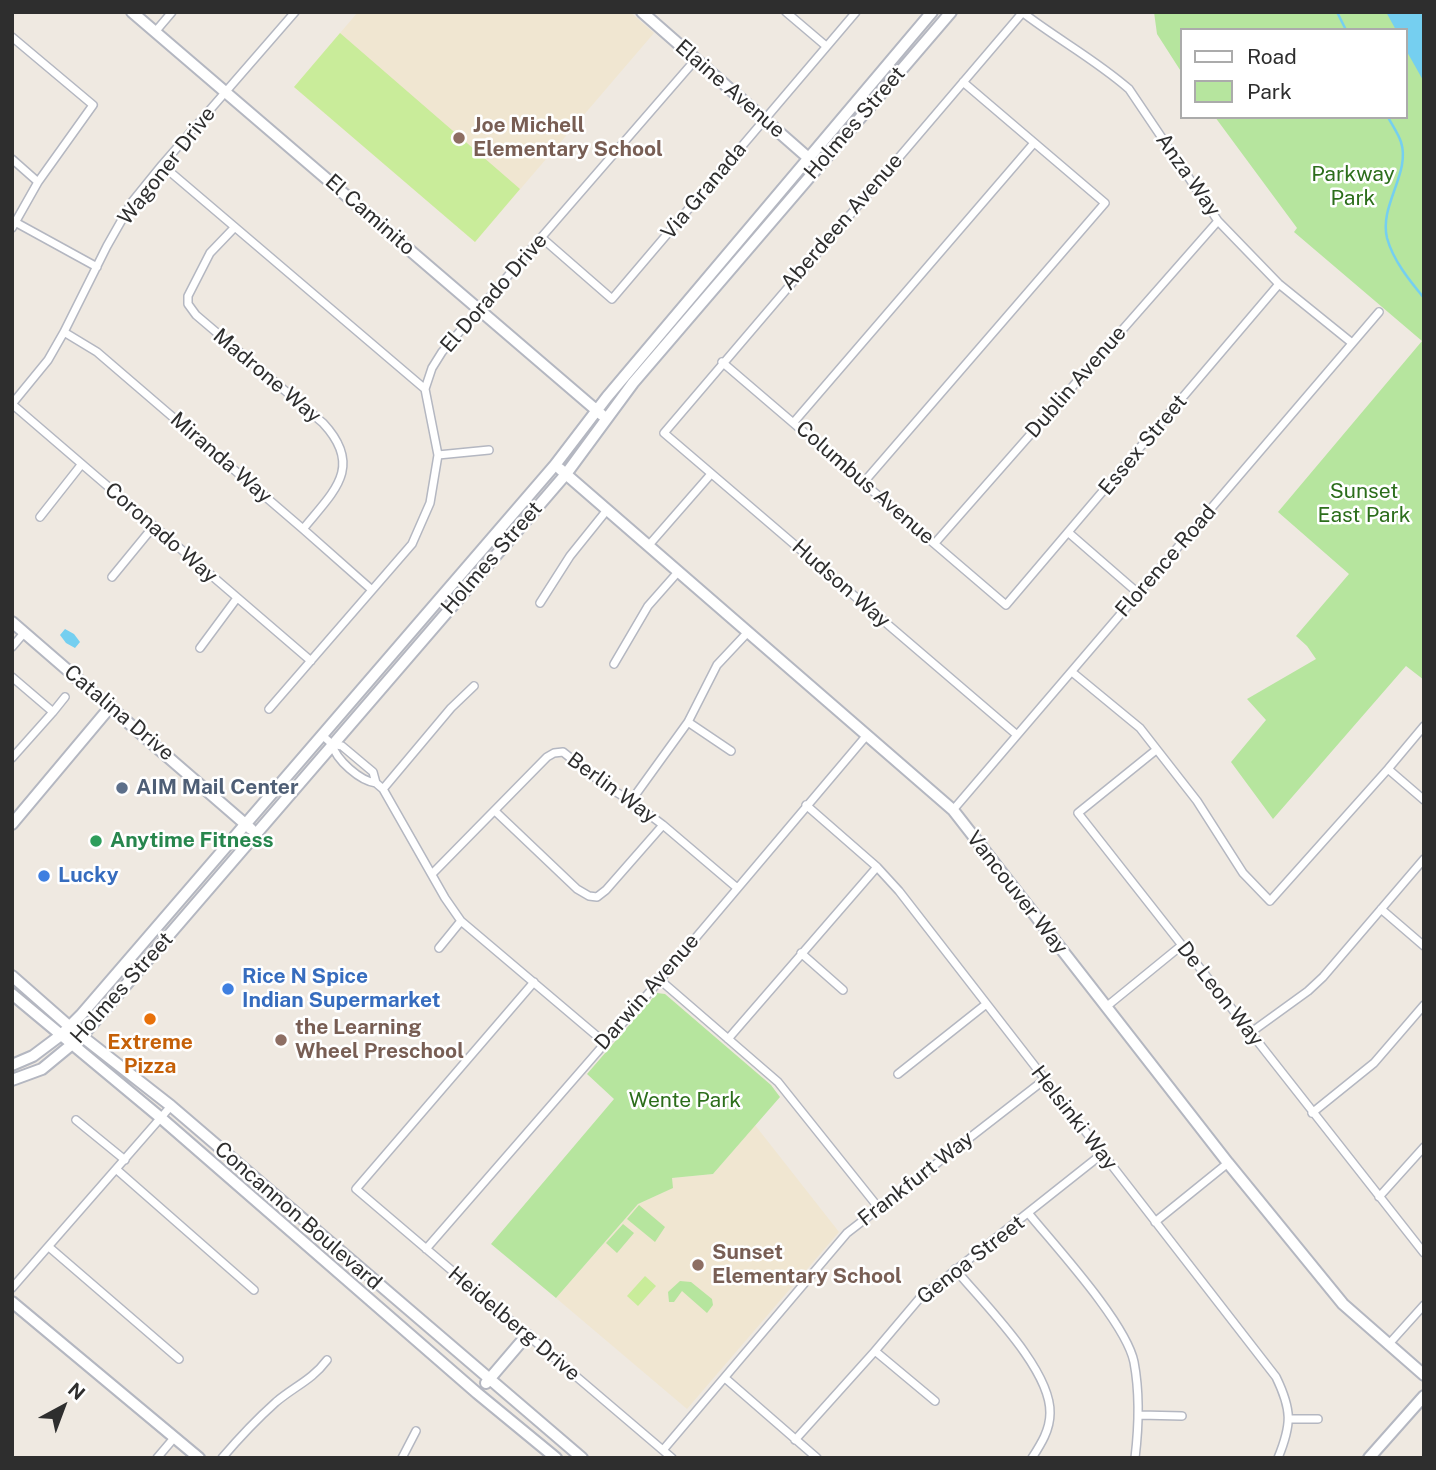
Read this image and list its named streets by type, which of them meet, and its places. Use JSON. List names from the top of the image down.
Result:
{
  "streets": {
    "main road": [
      "Elaine Avenue",
      "Holmes Street",
      "El Caminito",
      "Catalina Drive",
      "Vancouver Way",
      "Concannon Boulevard"
    ],
    "street": [
      "Wagoner Drive",
      "Anza Way",
      "Via Granada",
      "Aberdeen Avenue",
      "El Dorado Drive",
      "Madrone Way",
      "Dublin Avenue",
      "Essex Street",
      "Miranda Way",
      "Columbus Avenue",
      "Coronado Way",
      "Florence Road",
      "Hudson Way",
      "Berlin Way",
      "Darwin Avenue",
      "De Leon Way",
      "Helsinki Way",
      "Frankfurt Way",
      "Genoa Street",
      "Heidelberg Drive"
    ]
  },
  "crossings": [
    ["Elaine Avenue", "Holmes Street"],
    ["Elaine Avenue", "Via Granada"],
    ["Elaine Avenue", "El Dorado Drive"],
    ["Holmes Street", "El Caminito"],
    ["Holmes Street", "Catalina Drive"],
    ["Holmes Street", "Vancouver Way"],
    ["Holmes Street", "Concannon Boulevard"],
    ["Wagoner Drive", "El Caminito"],
    ["Wagoner Drive", "Miranda Way"],
    ["Wagoner Drive", "Coronado Way"],
    ["Anza Way", "Aberdeen Avenue"],
    ["Anza Way", "Dublin Avenue"],
    ["Anza Way", "Essex Street"],
    ["Anza Way", "Florence Road"],
    ["Via Granada", "El Dorado Drive"],
    ["El Caminito", "El Dorado Drive"],
    ["Aberdeen Avenue", "Columbus Avenue"],
    ["Aberdeen Avenue", "Hudson Way"],
    ["Madrone Way", "Miranda Way"],
    ["Dublin Avenue", "Columbus Avenue"],
    ["Essex Street", "Columbus Avenue"],
    ["Florence Road", "Hudson Way"],
    ["Florence Road", "Vancouver Way"],
    ["Berlin Way", "Darwin Avenue"],
    ["Vancouver Way", "Darwin Avenue"],
    ["Darwin Avenue", "Helsinki Way"],
    ["Darwin Avenue", "Heidelberg Drive"],
    ["Helsinki Way", "Frankfurt Way"],
    ["Helsinki Way", "Genoa Street"],
    ["Frankfurt Way", "Heidelberg Drive"]
  ],
  "parks": ["Parkway Park", "Sunset East Park", "Wente Park"],
  "places": [
    "Joe Michell Elementary School",
    "AIM Mail Center",
    "Anytime Fitness",
    "Lucky",
    "Rice N Spice Indian Supermarket",
    "Extreme Pizza",
    "the Learning Wheel Preschool",
    "Sunset Elementary School"
  ],
  "legend": ["Road", "Park"],
  "north": "top right"
}
